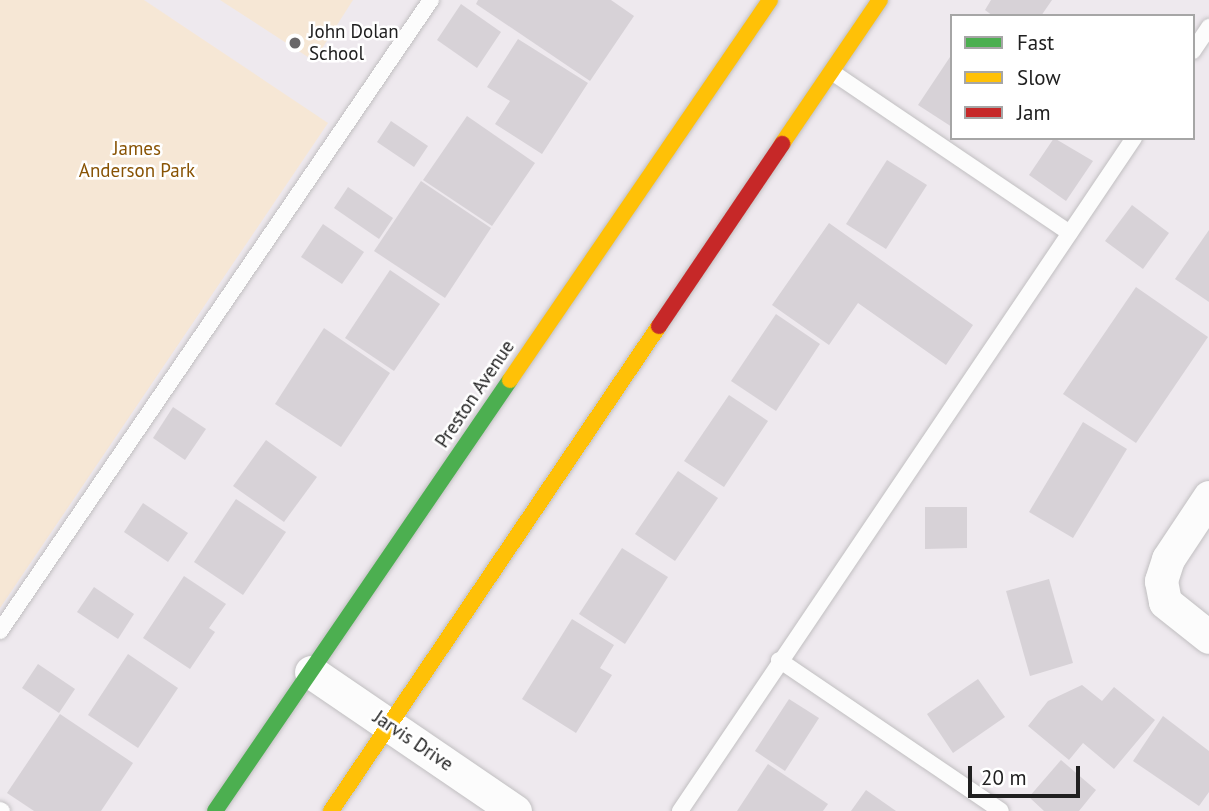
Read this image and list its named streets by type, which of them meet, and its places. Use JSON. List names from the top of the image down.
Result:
{
  "streets": {
    "main road": ["Preston Avenue"],
    "street": ["Jarvis Drive"]
  },
  "crossings": [
    ["Preston Avenue", "Jarvis Drive"]
  ],
  "parks": ["James Anderson Park"],
  "places": ["John Dolan School"],
  "legend": ["Fast", "Slow", "Jam"],
  "scale_bar": "20 m"
}
